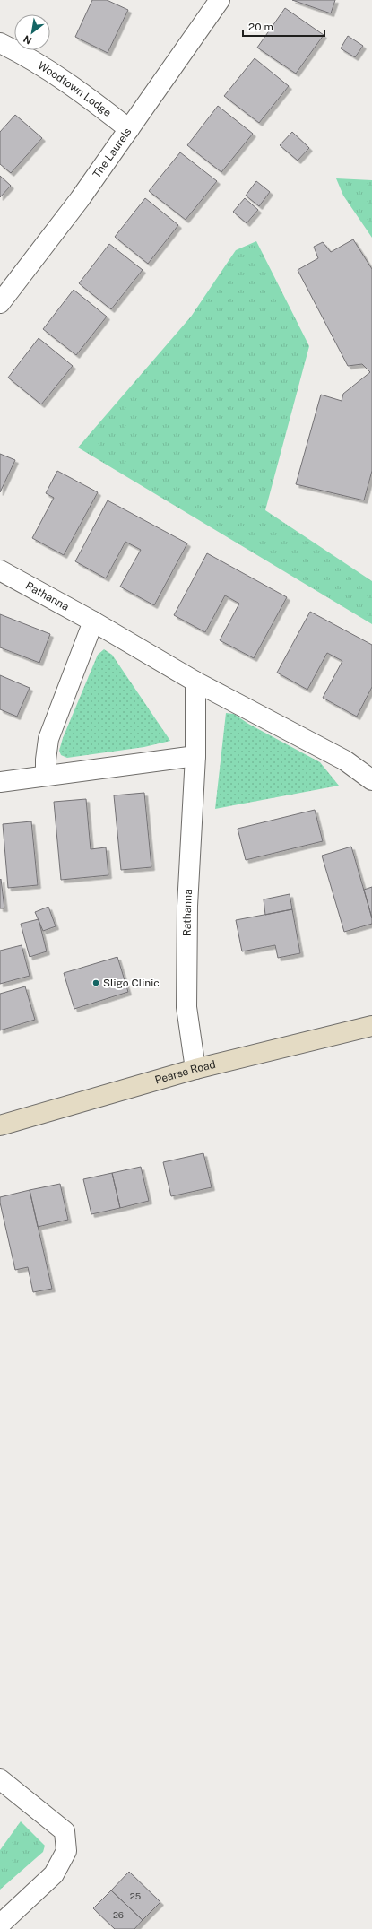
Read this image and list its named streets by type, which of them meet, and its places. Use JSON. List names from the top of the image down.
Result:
{
  "streets": {
    "main road": ["Pearse Road"],
    "street": ["Woodtown Lodge", "The Laurels", "Rathanna"]
  },
  "crossings": [
    ["Woodtown Lodge", "The Laurels"],
    ["Rathanna", "Pearse Road"]
  ],
  "places": ["Sligo Clinic"],
  "house_numbers": ["25", "26"],
  "scale_bar": "20 m",
  "north": "bottom left"
}
